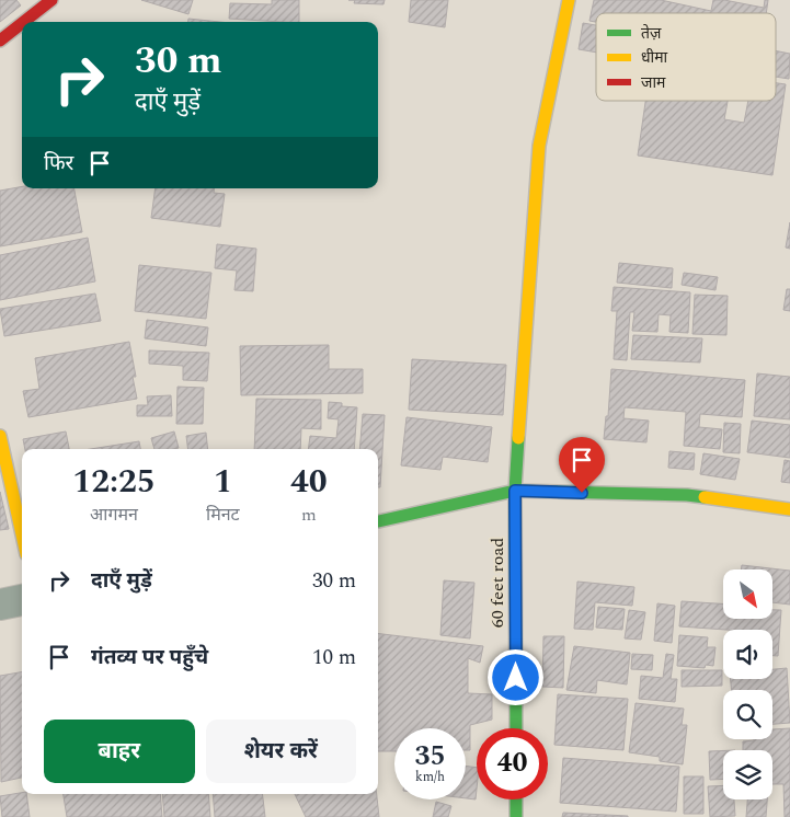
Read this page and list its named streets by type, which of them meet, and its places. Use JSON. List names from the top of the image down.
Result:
{
  "streets": {
    "street": ["60 feet road"]
  },
  "legend": ["तेज़", "धीमा", "जाम"],
  "north": "bottom right",
  "page": {
    "turn": ["30 m", "दाएँ मुड़ें"],
    "then": "फिर",
    "eta": [
      "12:25",
      "आगमन",
      "1",
      "मिनट",
      "40",
      "m"
    ],
    "list": [
      {
        "name": "दाएँ मुड़ें",
        "value": "30 m"
      },
      {
        "name": "गंतव्य पर पहुँचे",
        "value": "10 m"
      }
    ],
    "buttons": ["बाहर", "शेयर करें"],
    "speed": "35 km/h",
    "limit": "40"
  }
}
